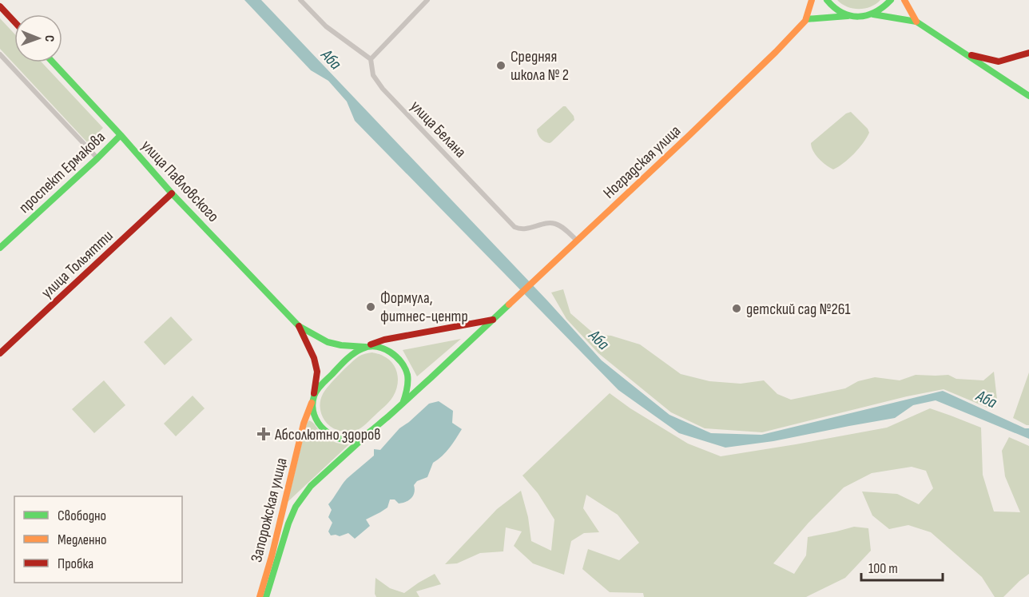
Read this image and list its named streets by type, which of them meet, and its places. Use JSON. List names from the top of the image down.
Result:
{
  "streets": {
    "main road": [
      "Ноградская улица",
      "проспект Ермакова",
      "улица Павловского",
      "улица Тольятти",
      "Запорожская улица"
    ],
    "street": ["улица Белана"]
  },
  "crossings": [
    ["улица Белана", "Ноградская улица"],
    ["Ноградская улица", "улица Павловского"],
    ["Ноградская улица", "Запорожская улица"],
    ["проспект Ермакова", "улица Павловского"],
    ["улица Павловского", "улица Тольятти"],
    ["улица Павловского", "Запорожская улица"]
  ],
  "water": ["Аба"],
  "places": {
    "other": ["Средняя школа № 2", "Формула, фитнес-центр", "детский сад №261"],
    "health": ["Абсолютно здоров"]
  },
  "legend": ["Свободно", "Медленно", "Пробка"],
  "scale_bar": "100 m",
  "north": "right"
}
